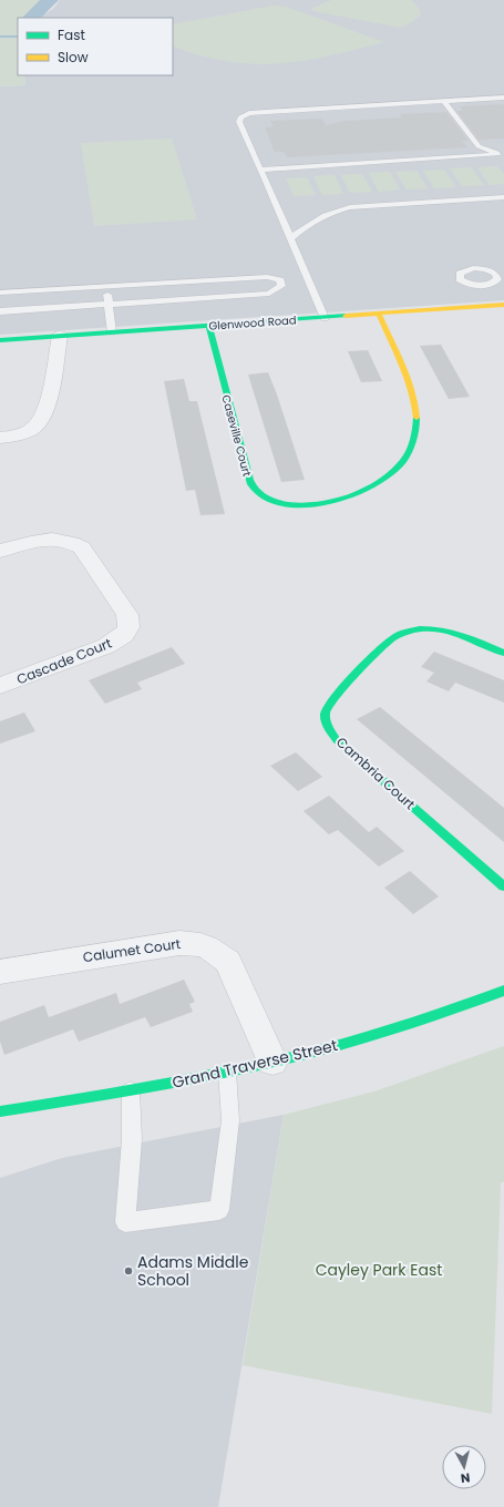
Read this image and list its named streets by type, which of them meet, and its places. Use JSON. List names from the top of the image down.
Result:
{
  "streets": {
    "street": [
      "Glenwood Road",
      "Caseville Court",
      "Cascade Court",
      "Cambria Court",
      "Calumet Court",
      "Grand Traverse Street"
    ]
  },
  "crossings": [
    ["Glenwood Road", "Caseville Court"],
    ["Calumet Court", "Grand Traverse Street"]
  ],
  "parks": ["Cayley Park East"],
  "places": ["Adams Middle School"],
  "legend": ["Fast", "Slow"],
  "north": "bottom"
}
